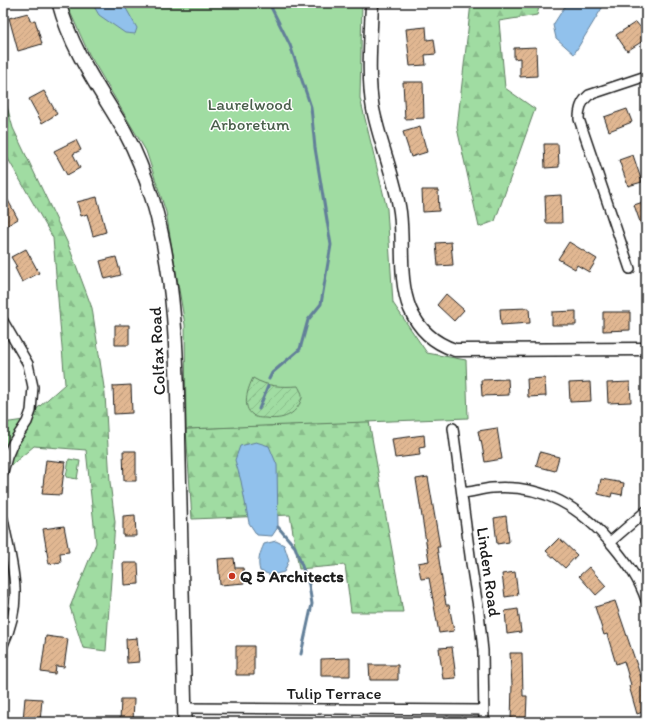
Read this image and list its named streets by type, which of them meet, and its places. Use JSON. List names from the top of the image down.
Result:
{
  "streets": {
    "main road": ["Colfax Road"],
    "street": ["Linden Road", "Tulip Terrace"]
  },
  "crossings": [
    ["Colfax Road", "Tulip Terrace"],
    ["Linden Road", "Tulip Terrace"]
  ],
  "parks": ["Laurelwood Arboretum"],
  "places": ["Q 5 Architects"]
}
